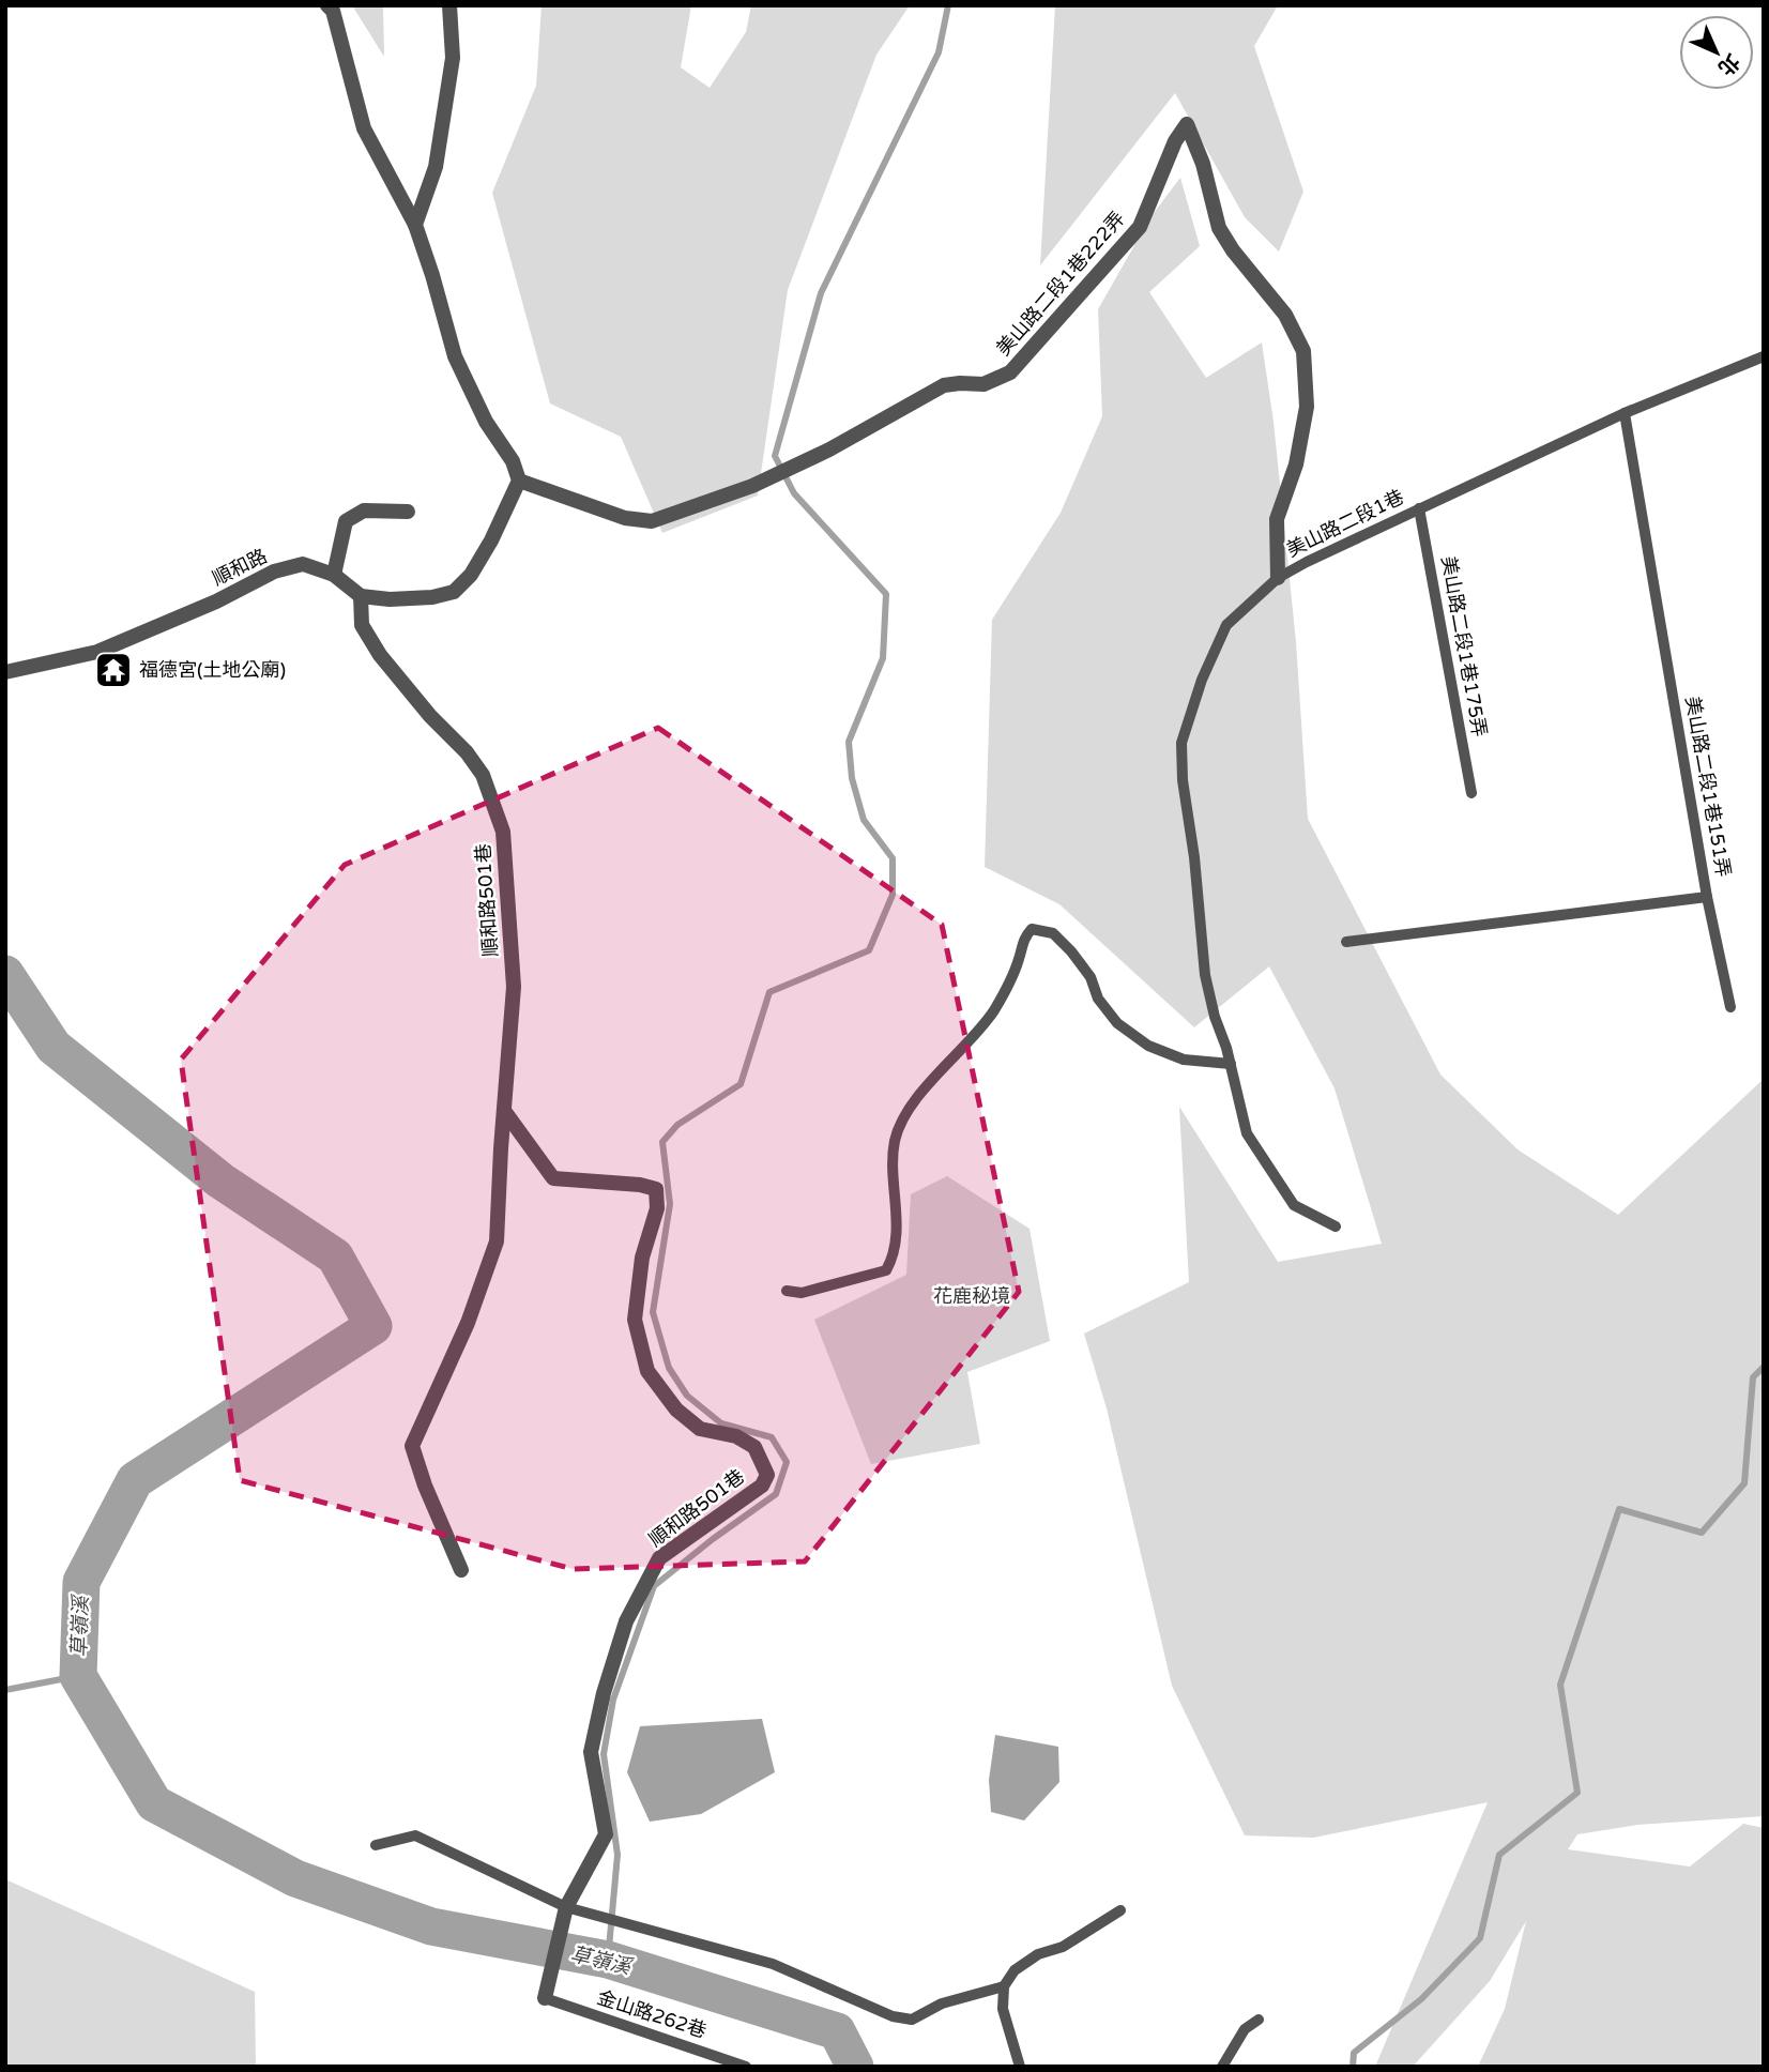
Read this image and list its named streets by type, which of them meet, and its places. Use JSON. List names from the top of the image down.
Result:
{
  "streets": {
    "street": ["美山路二段1巷222弄", "順和路", "順和路501巷"],
    "lane": [
      "美山路二段1巷",
      "美山路二段1巷175弄",
      "美山路二段1巷151弄",
      "金山路262巷"
    ]
  },
  "crossings": [
    ["美山路二段1巷222弄", "美山路二段1巷"],
    ["美山路二段1巷", "美山路二段1巷175弄"],
    ["美山路二段1巷", "美山路二段1巷151弄"],
    ["順和路", "順和路501巷"],
    ["順和路501巷", "金山路262巷"]
  ],
  "water": ["草嶺溪"],
  "parks": ["花鹿秘境"],
  "places": {
    "temple": ["福德宮(土地公廟)"]
  },
  "north": "bottom right"
}
